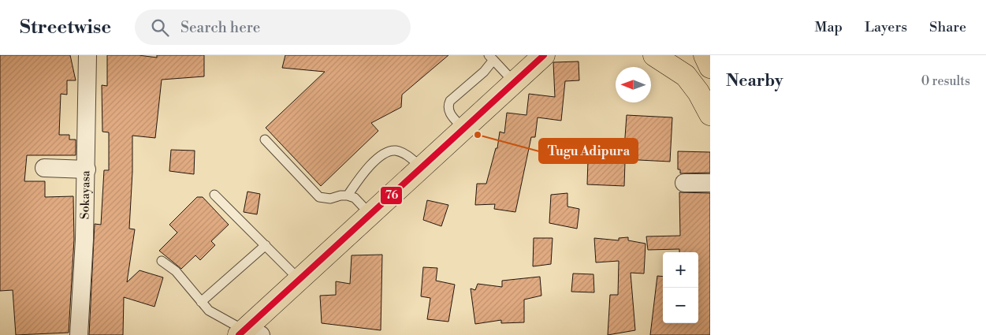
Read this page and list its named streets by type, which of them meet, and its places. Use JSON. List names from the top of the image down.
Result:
{
  "streets": {
    "street": ["Sokayasa"]
  },
  "places": ["Tugu Adipura"],
  "lines": ["transit line 76"],
  "north": "left",
  "page": {
    "header": "Streetwise",
    "search": "Search here",
    "nav": ["Map", "Layers", "Share"],
    "heading": ["Nearby", "0 results"],
    "map_buttons": ["+", "−"]
  }
}
